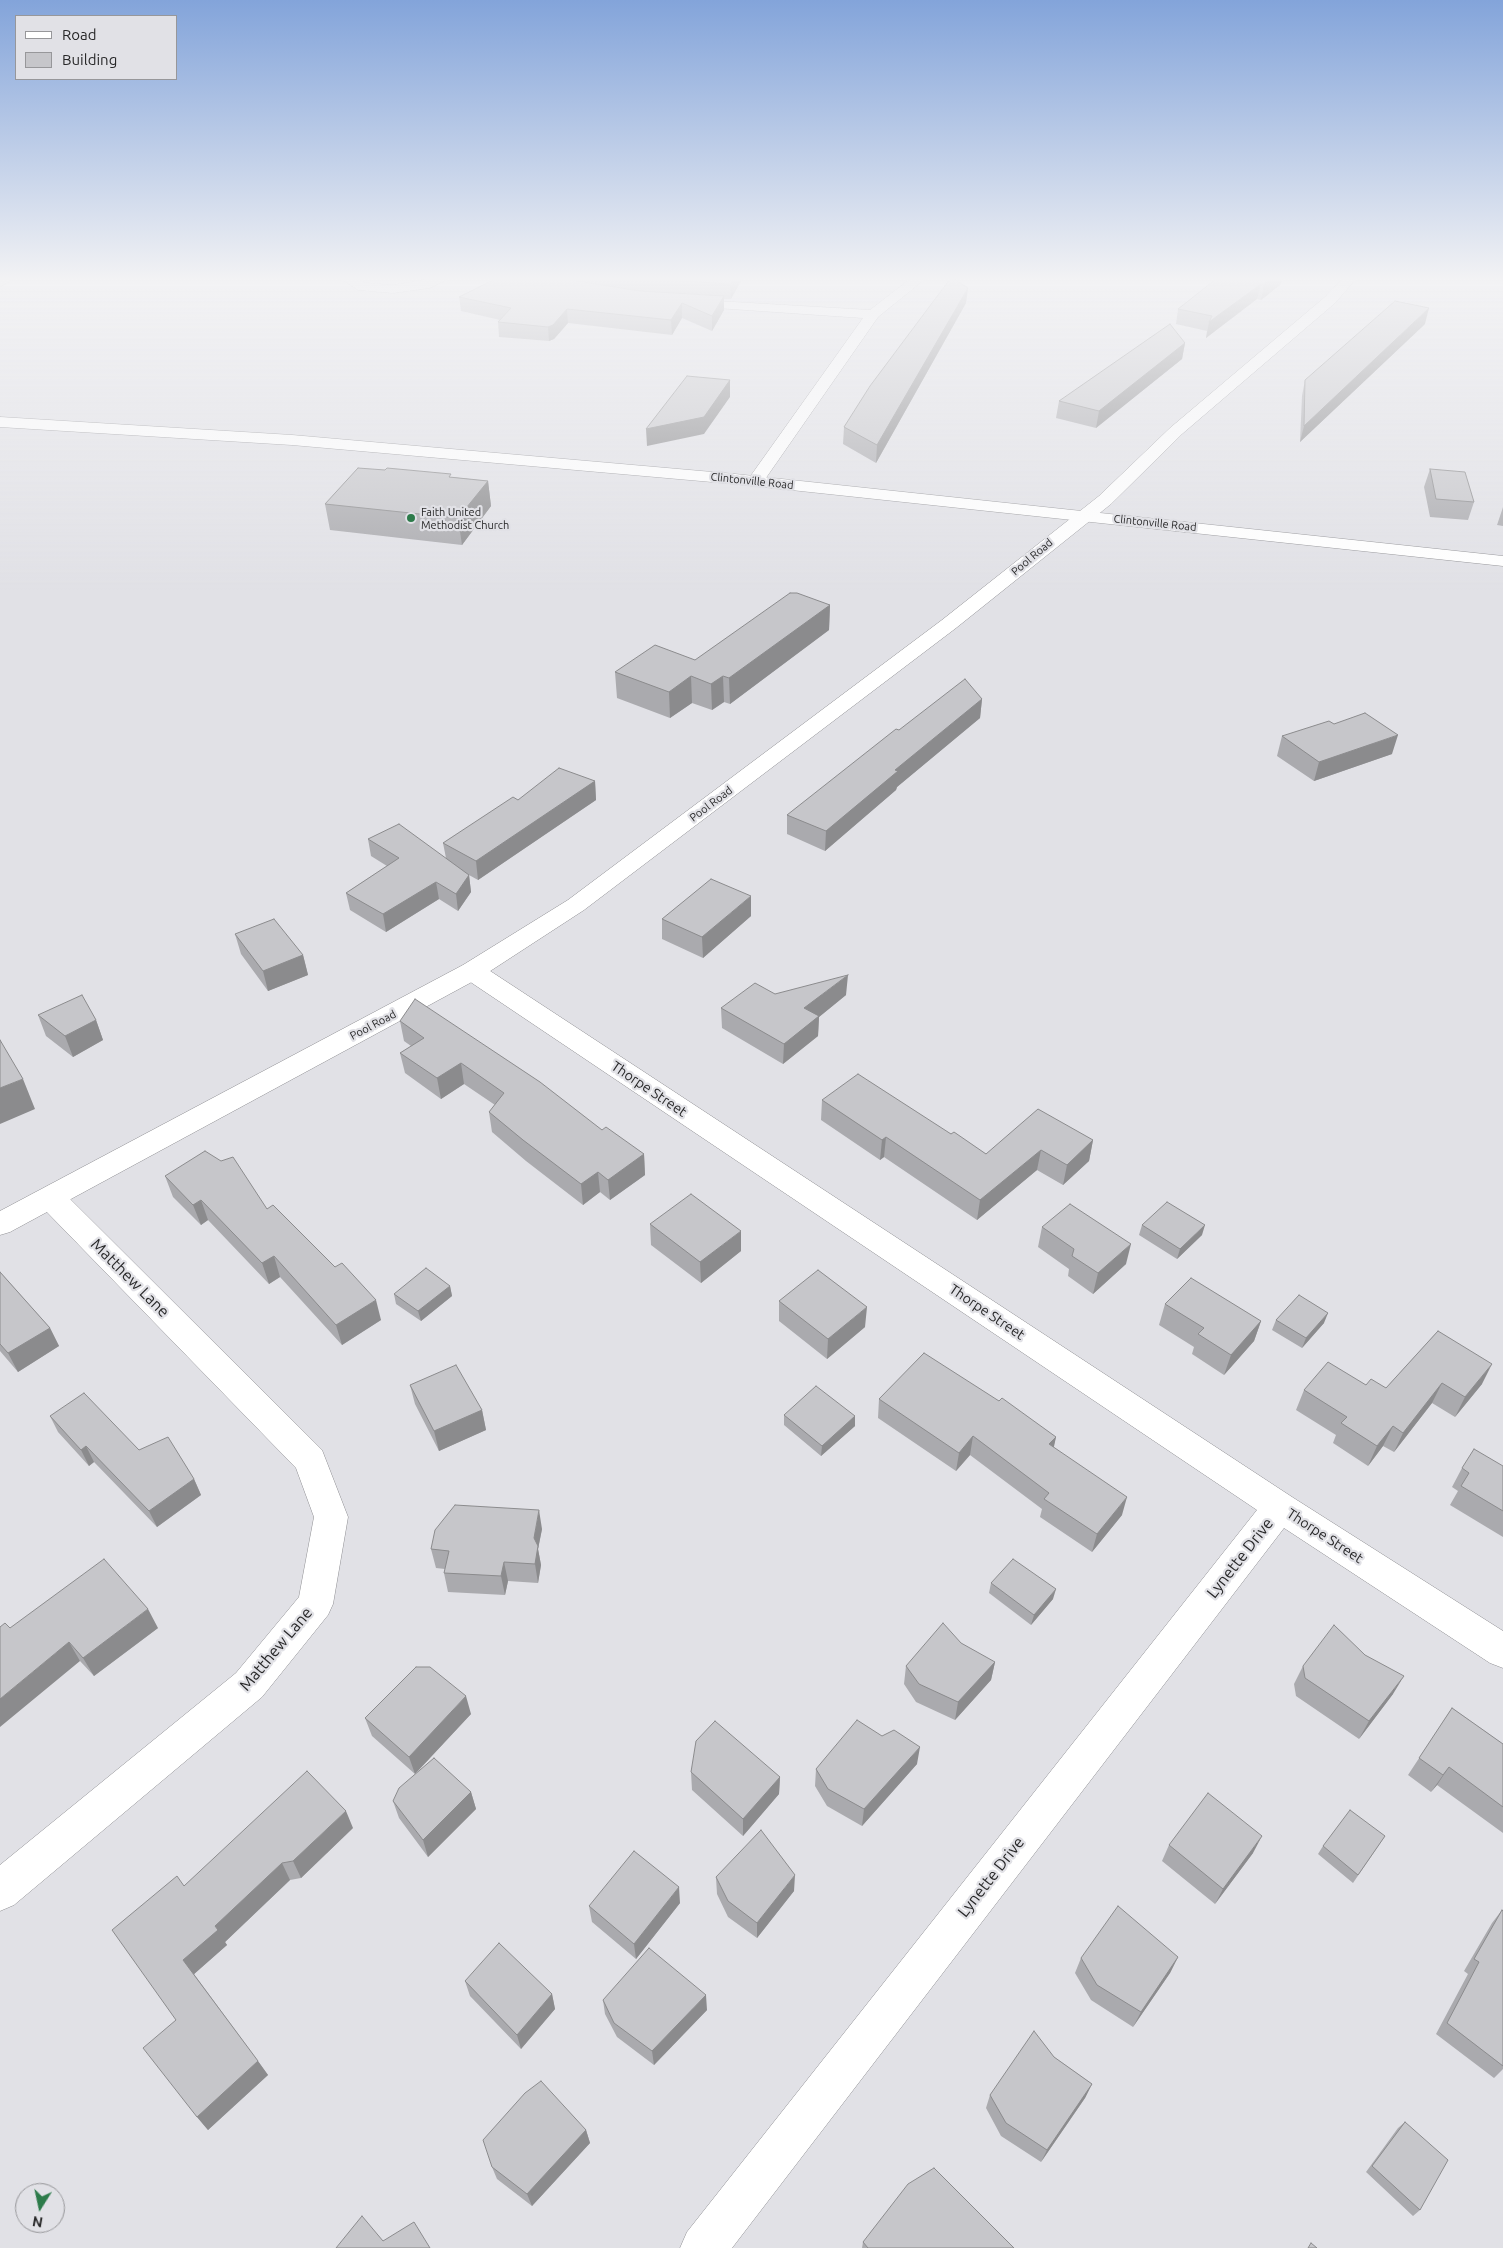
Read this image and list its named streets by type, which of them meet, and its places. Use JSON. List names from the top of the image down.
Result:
{
  "streets": {
    "street": [
      "Clintonville Road",
      "Pool Road",
      "Thorpe Street",
      "Matthew Lane",
      "Lynette Drive"
    ]
  },
  "crossings": [
    ["Clintonville Road", "Pool Road"],
    ["Pool Road", "Thorpe Street"],
    ["Pool Road", "Matthew Lane"],
    ["Thorpe Street", "Lynette Drive"]
  ],
  "places": ["Faith United Methodist Church"],
  "legend": ["Road", "Building"],
  "north": "bottom"
}
